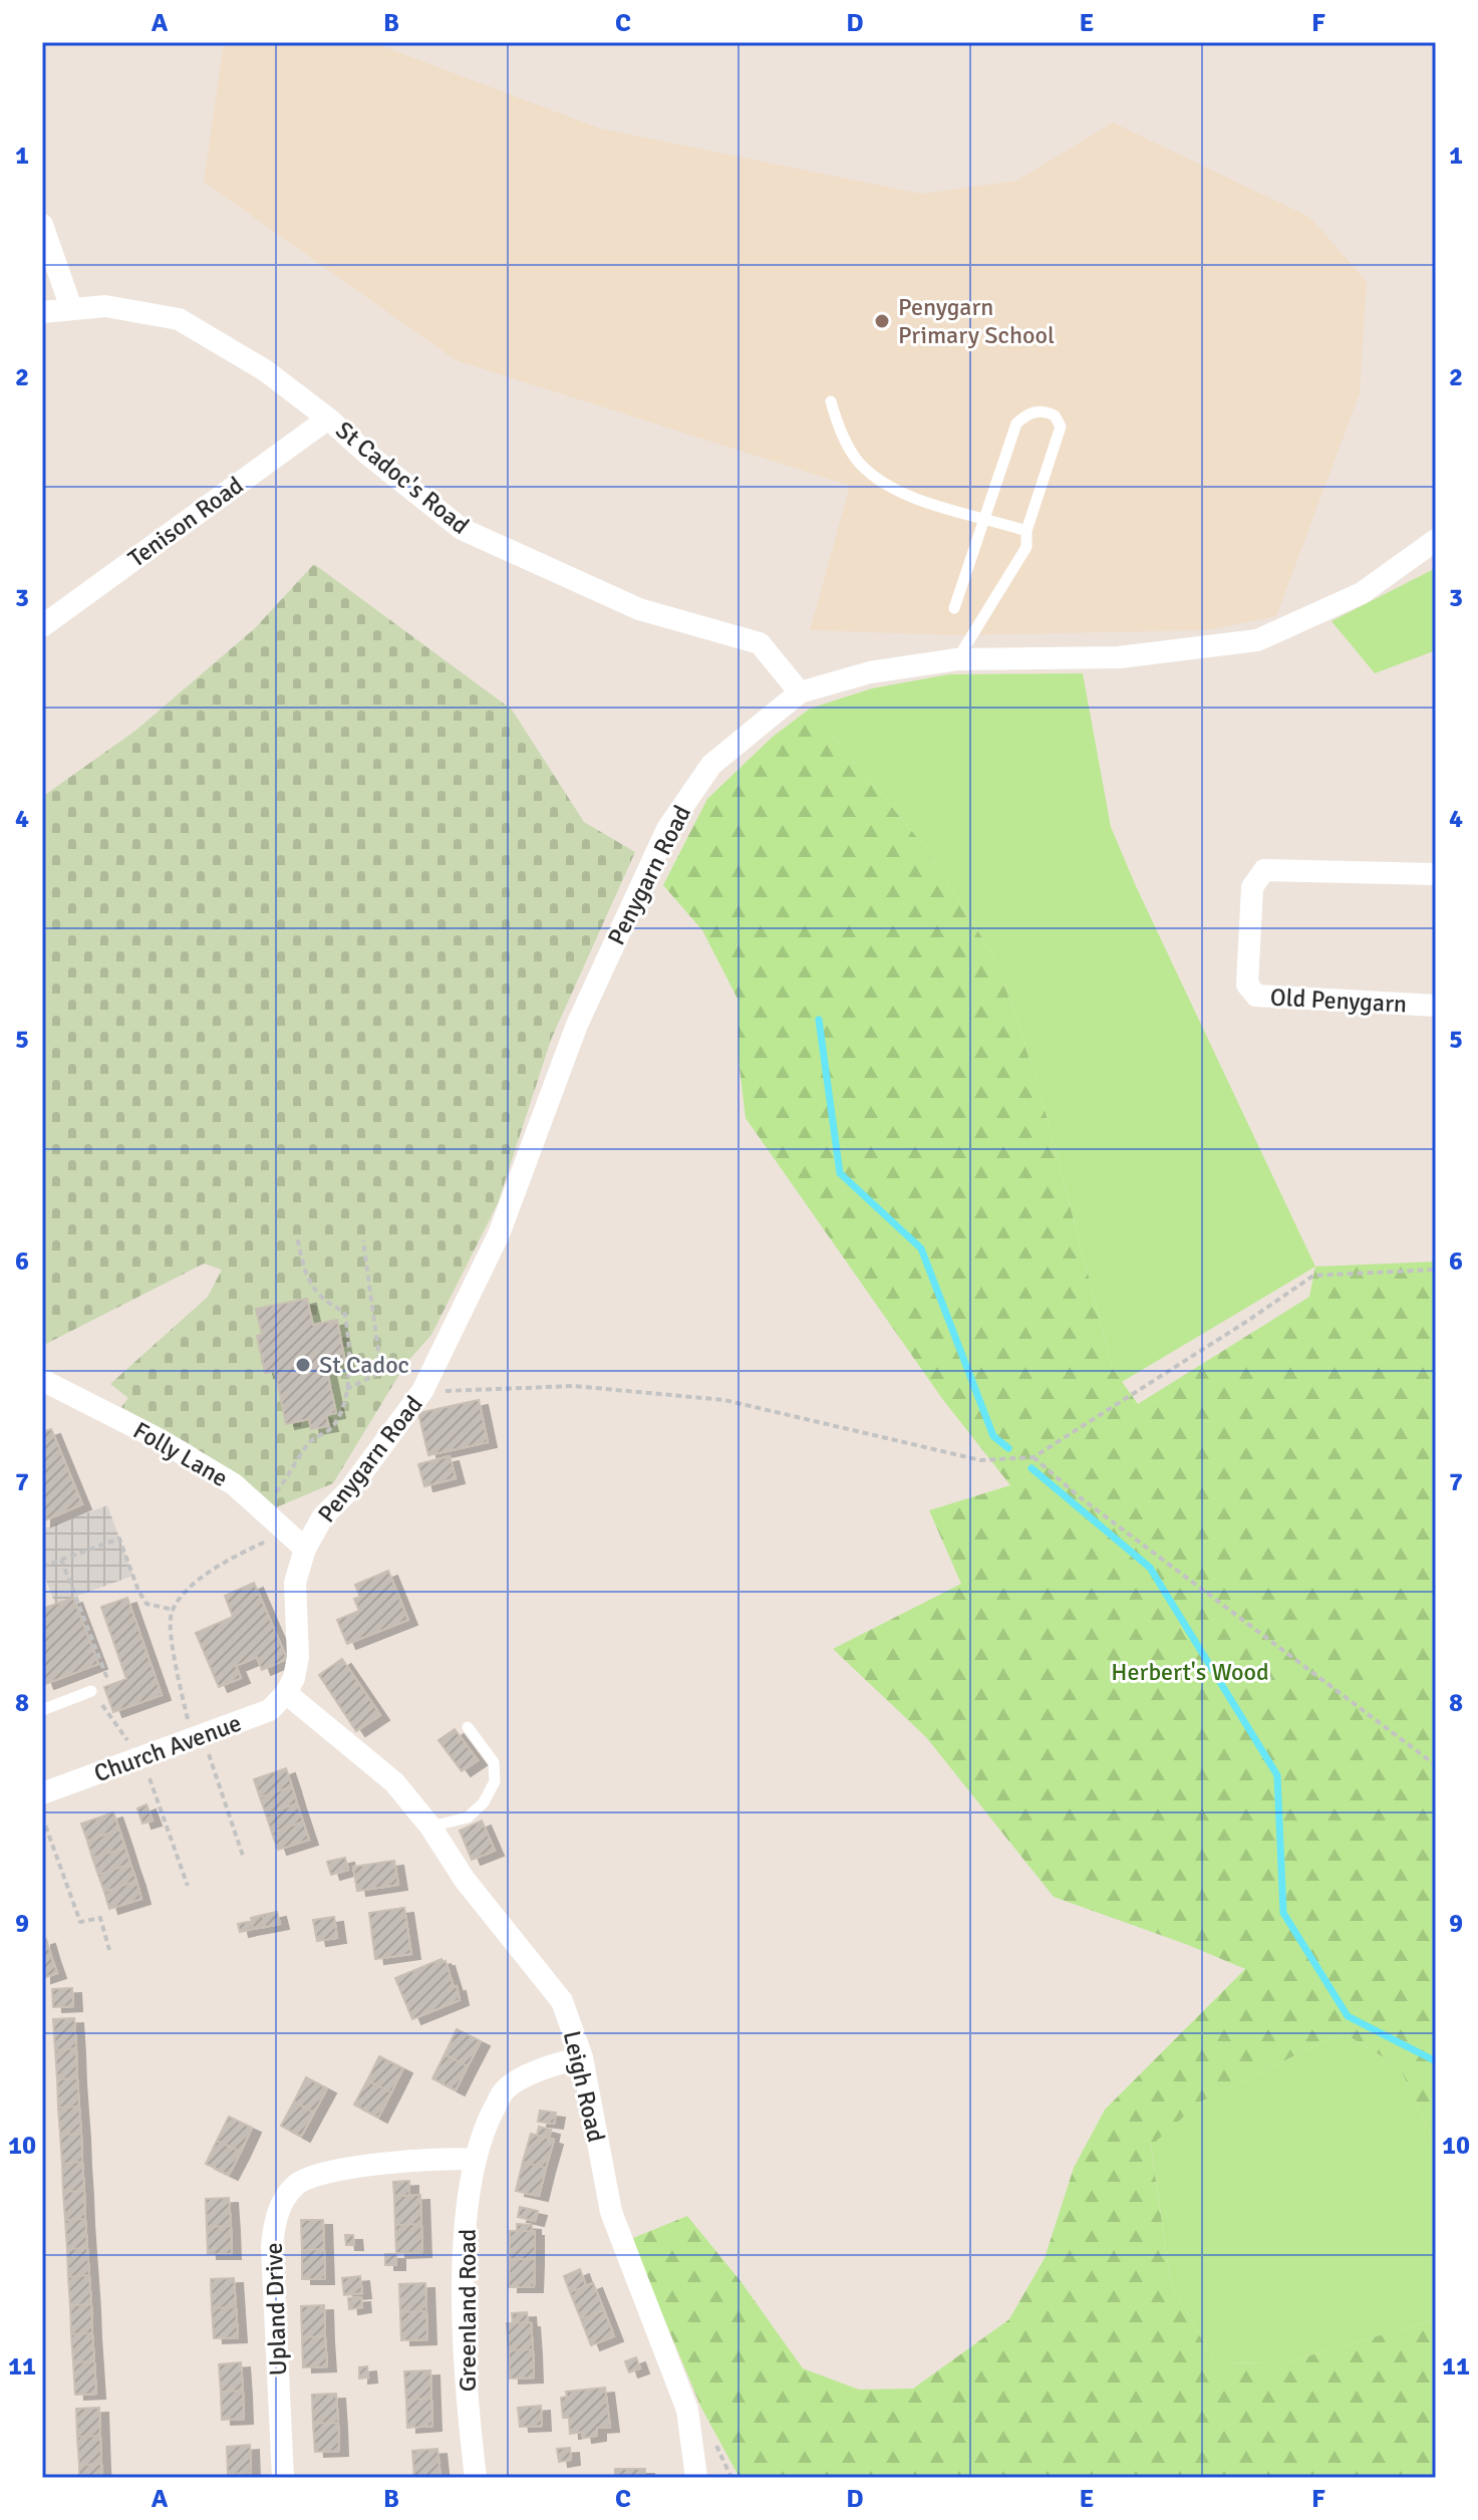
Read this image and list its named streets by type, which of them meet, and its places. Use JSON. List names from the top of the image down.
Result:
{
  "streets": {
    "street": [
      "St Cadoc's Road",
      "Tenison Road",
      "Penygarn Road",
      "Old Penygarn",
      "Folly Lane",
      "Church Avenue",
      "Leigh Road",
      "Upland Drive",
      "Greenland Road"
    ]
  },
  "crossings": [
    ["St Cadoc's Road", "Tenison Road"],
    ["St Cadoc's Road", "Penygarn Road"],
    ["Penygarn Road", "Folly Lane"],
    ["Penygarn Road", "Church Avenue"],
    ["Penygarn Road", "Leigh Road"],
    ["Church Avenue", "Leigh Road"],
    ["Leigh Road", "Greenland Road"],
    ["Upland Drive", "Greenland Road"]
  ],
  "parks": ["Herbert's Wood"],
  "places": ["Penygarn Primary School", "St Cadoc"],
  "grid": {
    "columns": [
      "A",
      "B",
      "C",
      "D",
      "E",
      "F"
    ],
    "rows": [
      "1",
      "2",
      "3",
      "4",
      "5",
      "6",
      "7",
      "8",
      "9",
      "10",
      "11"
    ]
  }
}
